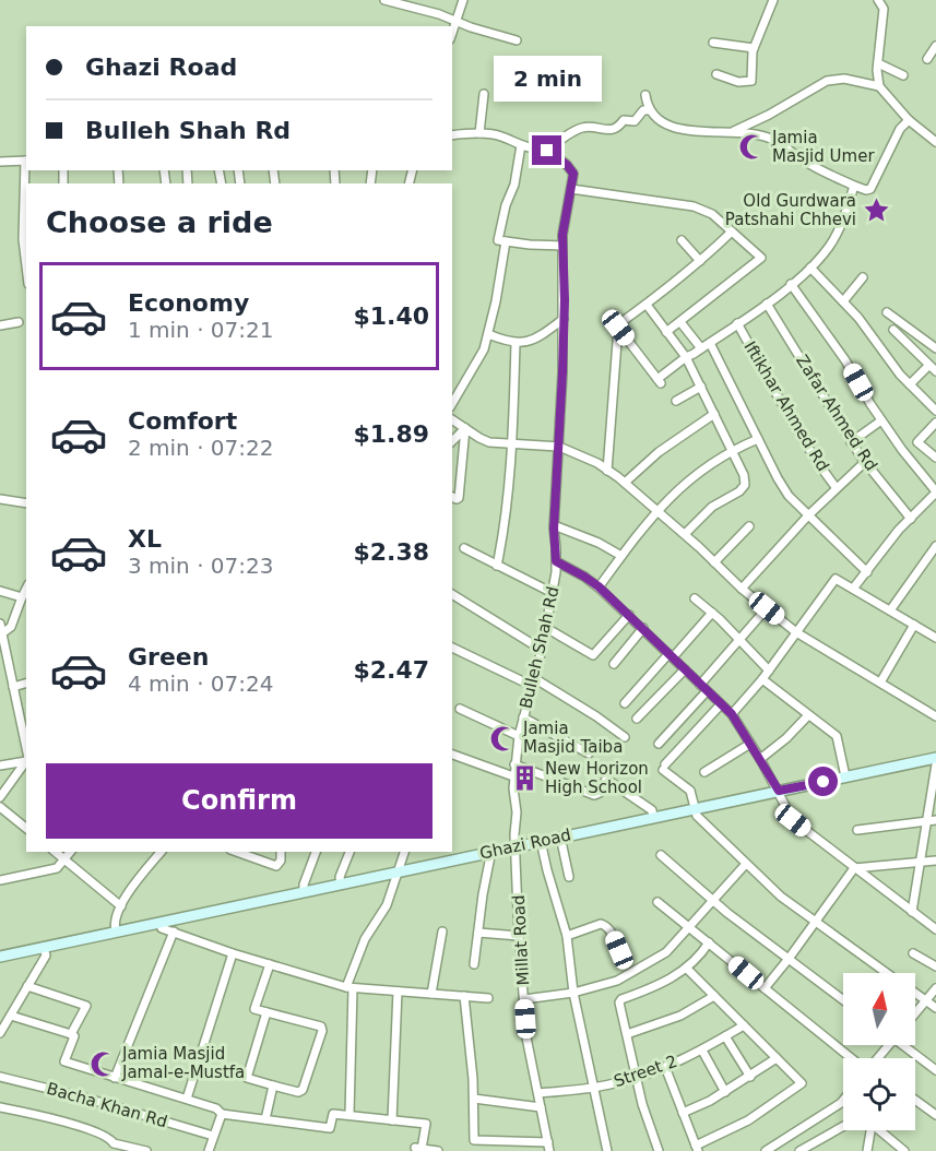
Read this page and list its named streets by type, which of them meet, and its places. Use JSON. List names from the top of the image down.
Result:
{
  "streets": {
    "main road": ["Ghazi Road"],
    "street": [
      "Iftikhar Ahmed Rd",
      "Zafar Ahmed Rd",
      "Bulleh Shah Rd",
      "Millat Road",
      "Street 2",
      "Bacha Khan Rd"
    ]
  },
  "crossings": [
    ["Bulleh Shah Rd", "Ghazi Road"],
    ["Bulleh Shah Rd", "Millat Road"],
    ["Ghazi Road", "Millat Road"],
    ["Millat Road", "Street 2"]
  ],
  "places": {
    "mosque": ["Jamia Masjid Umer", "Jamia Masjid Taiba", "Jamia Masjid Jamal-e-Mustfa"],
    "place": ["Old Gurdwara Patshahi Chhevi"],
    "building": ["New Horizon High School"]
  },
  "north": "top",
  "page": {
    "banner": ["Ghazi Road", "Bulleh Shah Rd"],
    "bubble": "2 min",
    "heading": "Choose a ride",
    "list": [
      {
        "name": "Economy",
        "note": "1 min · 07:21",
        "value": "$1.40"
      },
      {
        "name": "Comfort",
        "note": "2 min · 07:22",
        "value": "$1.89"
      },
      {
        "name": "XL",
        "note": "3 min · 07:23",
        "value": "$2.38"
      },
      {
        "name": "Green",
        "note": "4 min · 07:24",
        "value": "$2.47"
      }
    ],
    "buttons": "Confirm"
  }
}
